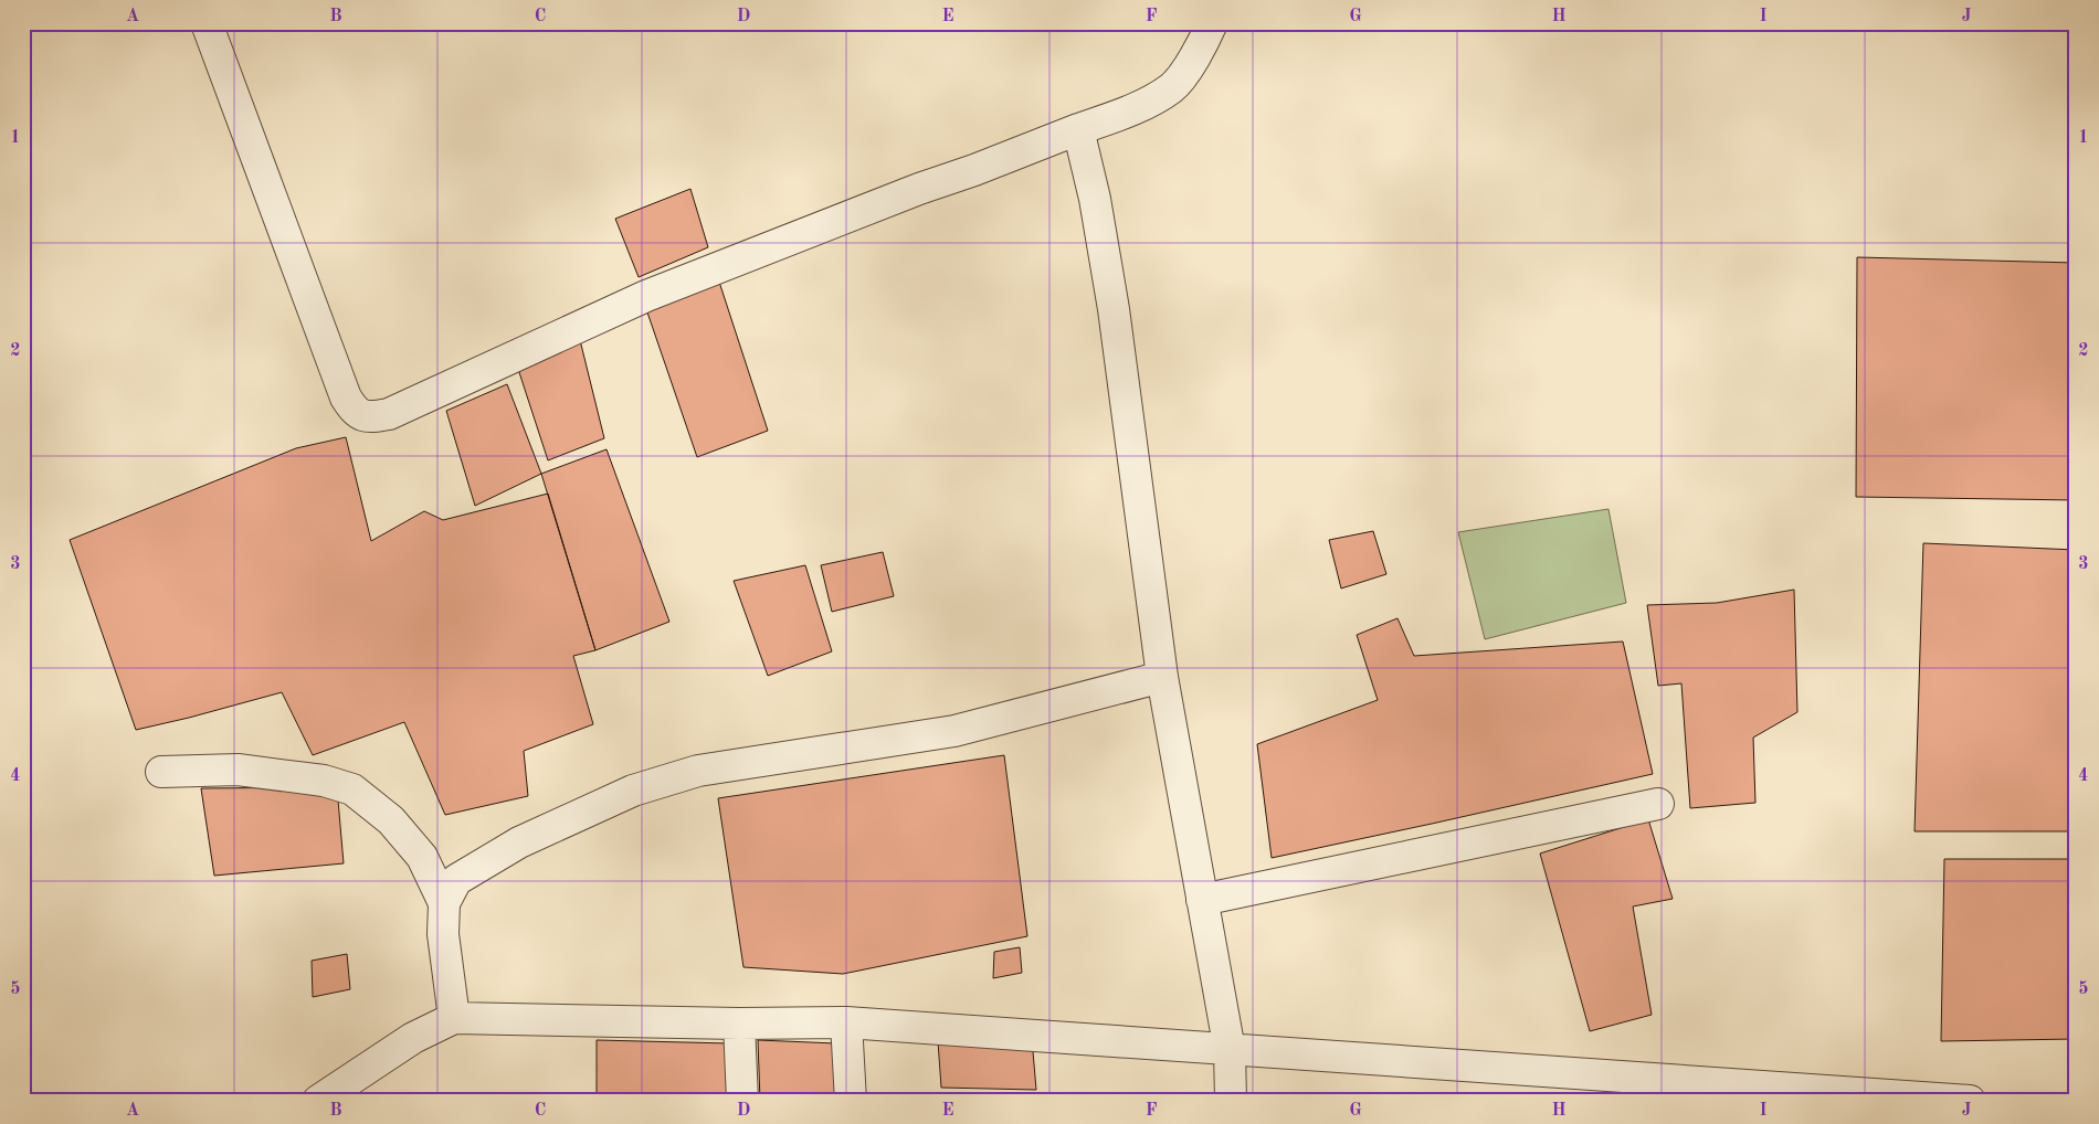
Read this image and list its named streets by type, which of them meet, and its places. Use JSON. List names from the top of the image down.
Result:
{
  "grid": {
    "columns": [
      "A",
      "B",
      "C",
      "D",
      "E",
      "F",
      "G",
      "H",
      "I",
      "J"
    ],
    "rows": [
      "1",
      "2",
      "3",
      "4",
      "5"
    ]
  }
}
